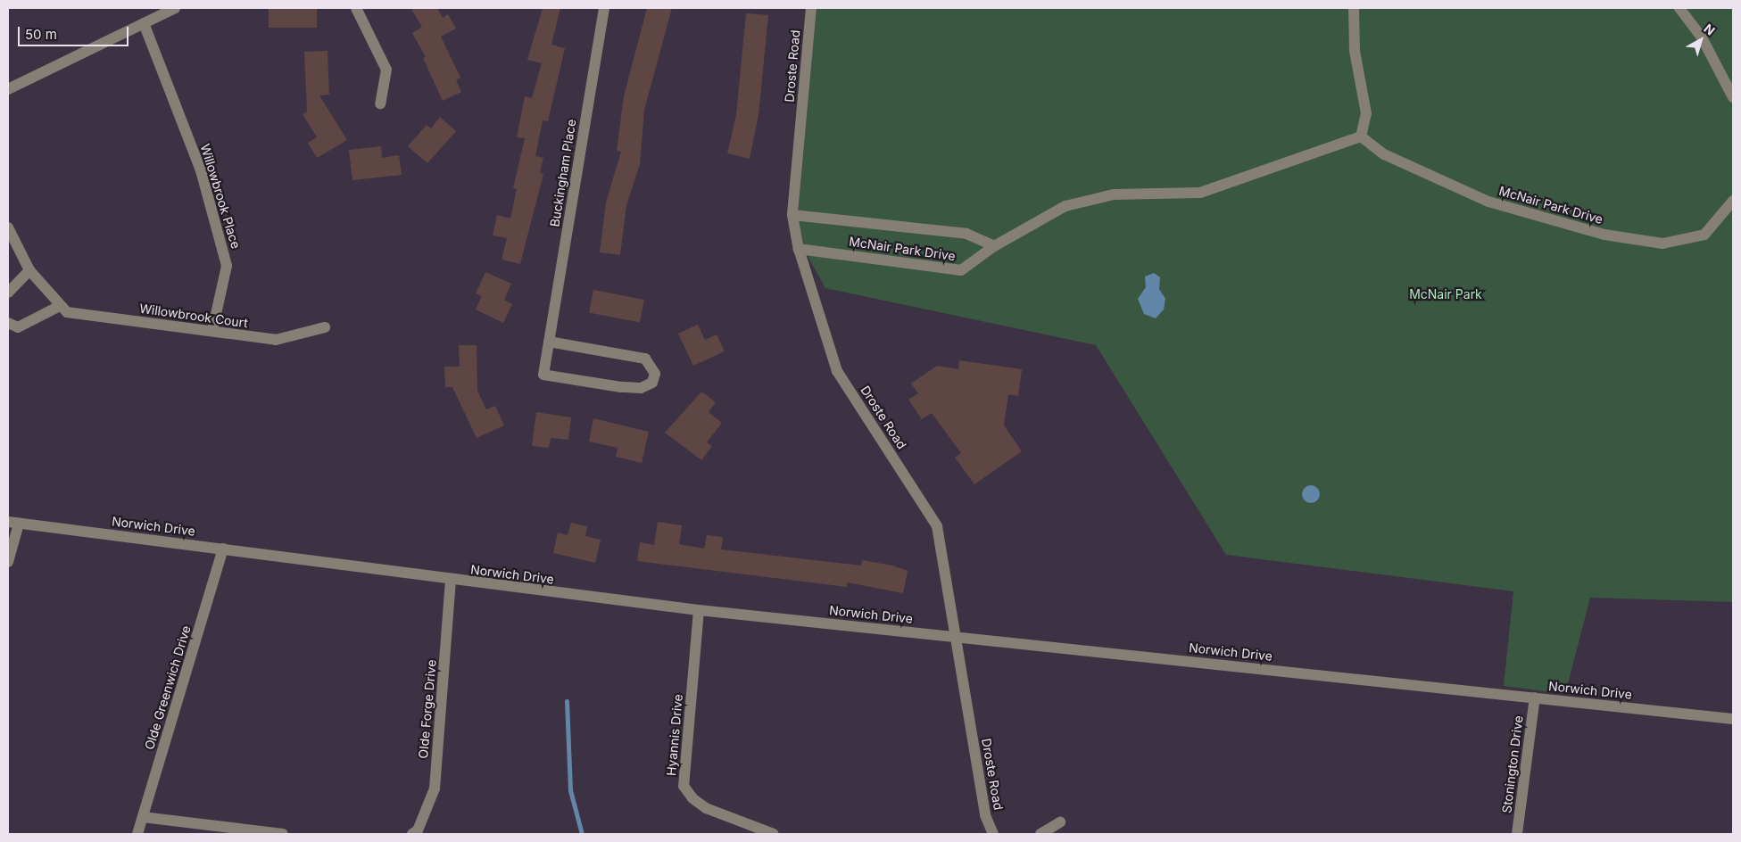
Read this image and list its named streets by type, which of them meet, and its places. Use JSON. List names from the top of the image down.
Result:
{
  "streets": {
    "street": [
      "Droste Road",
      "Buckingham Place",
      "Willowbrook Place",
      "McNair Park Drive",
      "Willowbrook Court",
      "Norwich Drive",
      "Olde Greenwich Drive",
      "Olde Forge Drive",
      "Hyannis Drive",
      "Stonington Drive"
    ]
  },
  "crossings": [
    ["Droste Road", "McNair Park Drive"],
    ["Droste Road", "Norwich Drive"],
    ["Willowbrook Place", "Willowbrook Court"],
    ["Norwich Drive", "Olde Greenwich Drive"],
    ["Norwich Drive", "Olde Forge Drive"],
    ["Norwich Drive", "Hyannis Drive"],
    ["Norwich Drive", "Stonington Drive"]
  ],
  "parks": ["McNair Park"],
  "scale_bar": "50 m",
  "north": "top right"
}
